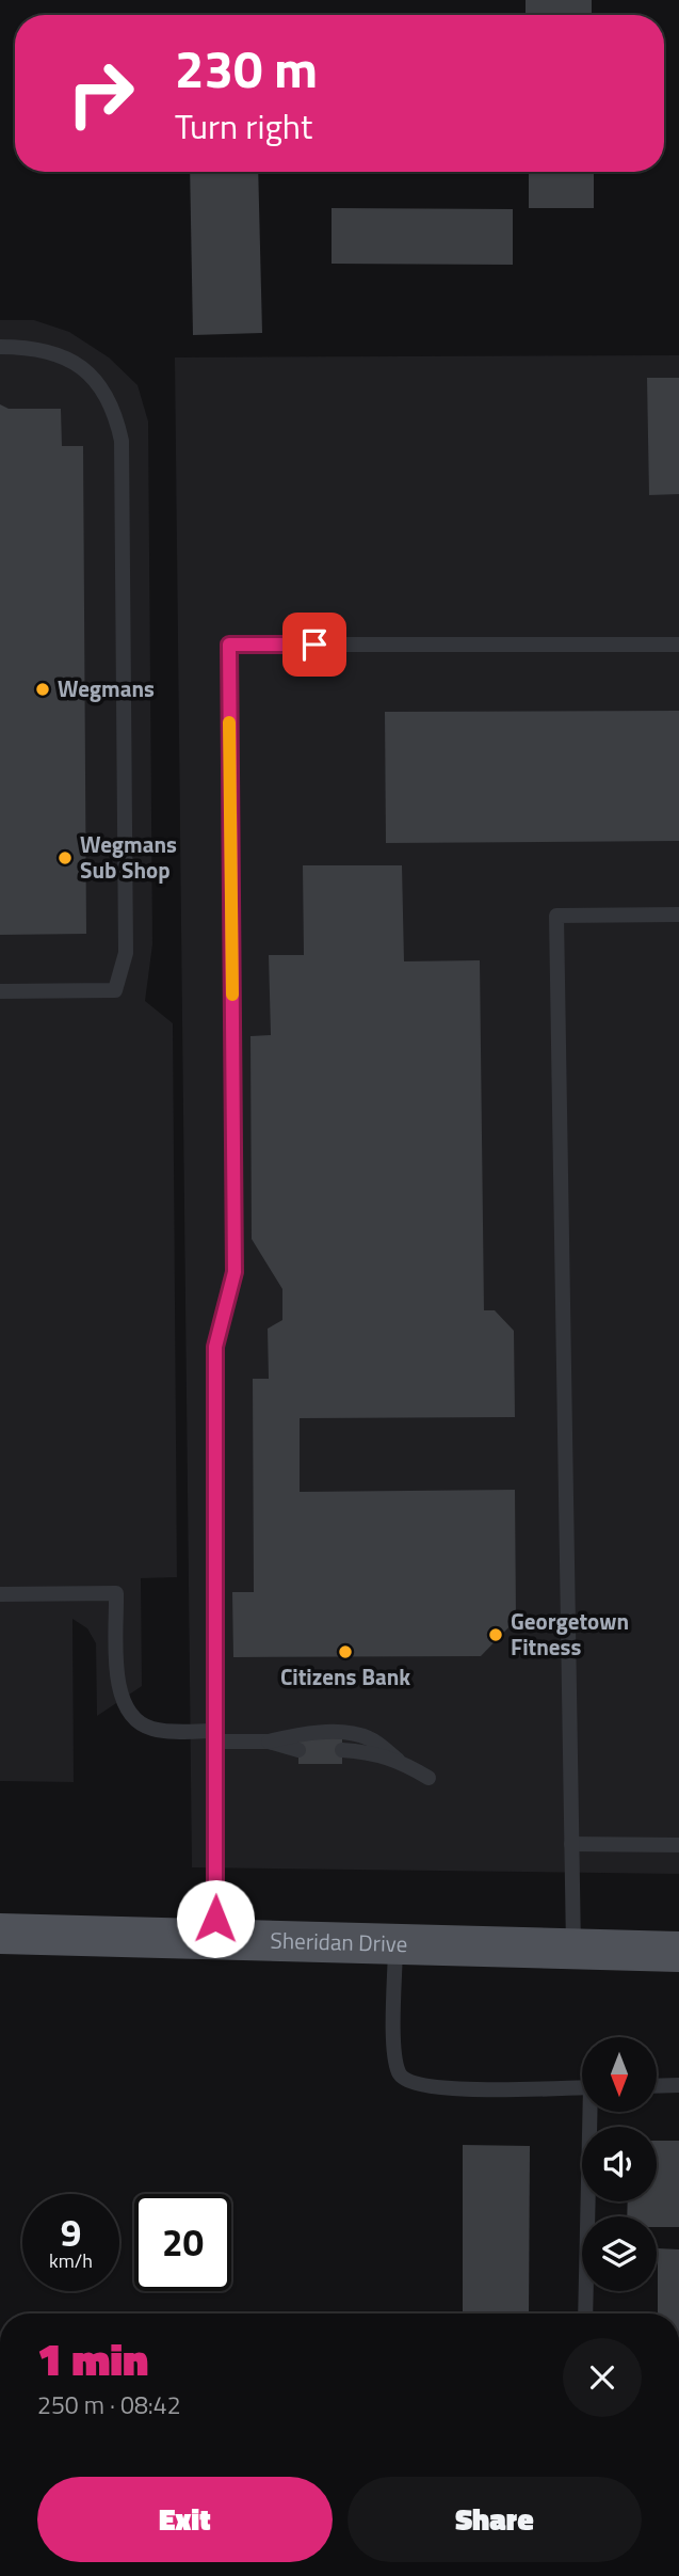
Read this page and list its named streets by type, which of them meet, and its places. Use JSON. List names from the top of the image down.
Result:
{
  "streets": {
    "main road": ["Sheridan Drive"]
  },
  "places": [
    "Wegmans",
    "Wegmans Sub Shop",
    "Georgetown Fitness",
    "Citizens Bank"
  ],
  "north": "bottom",
  "page": {
    "turn": ["230 m", "Turn right"],
    "speed": "9 km/h",
    "limit": "20",
    "heading": ["1 min", "250 m · 08:42"],
    "buttons": ["Exit", "Share"]
  }
}
